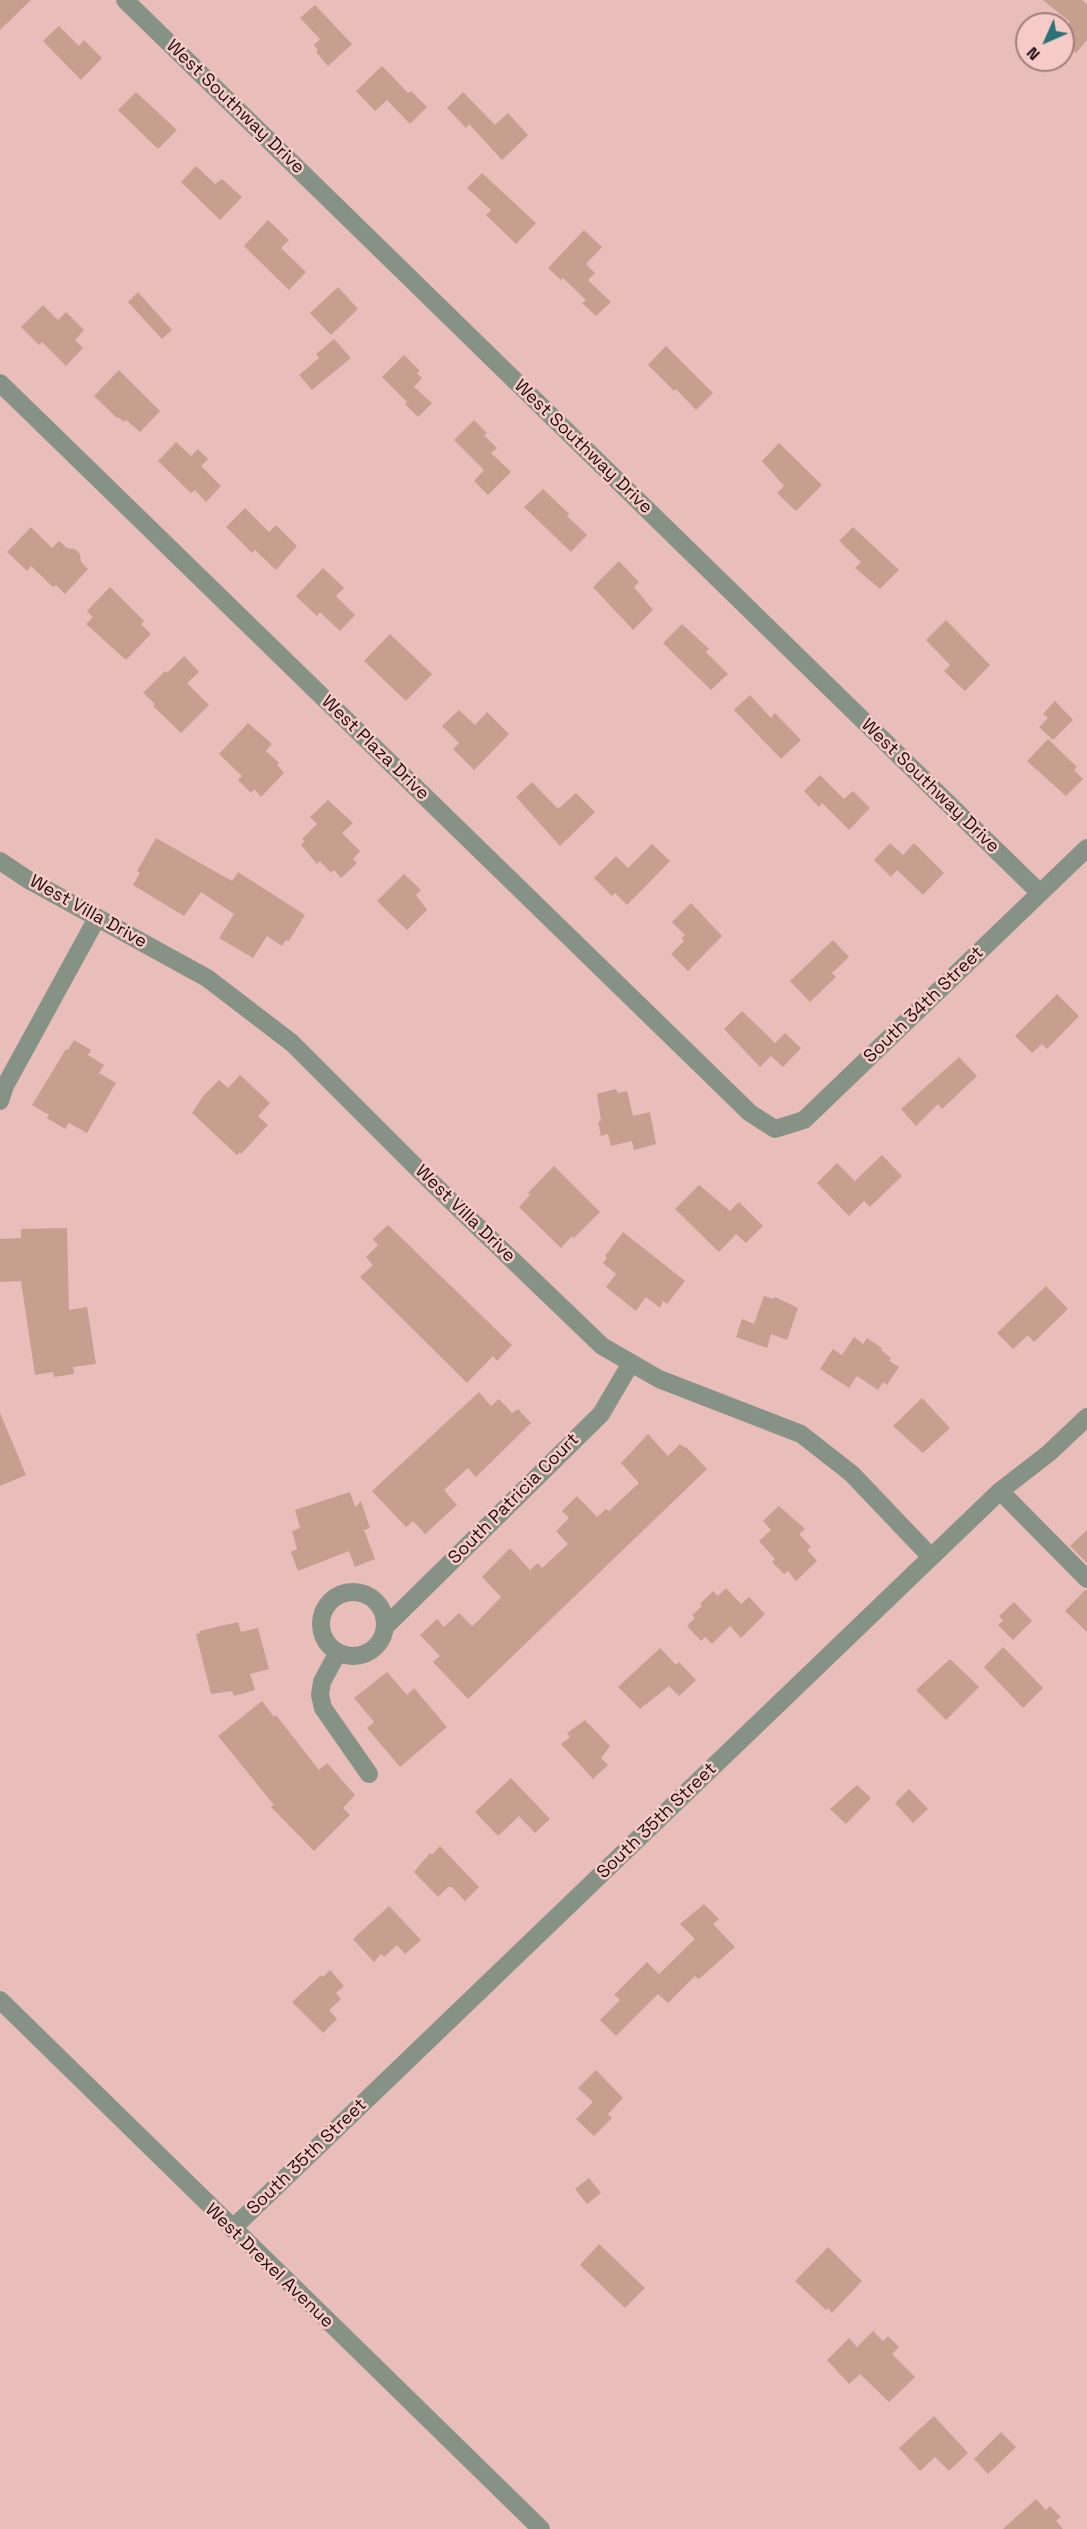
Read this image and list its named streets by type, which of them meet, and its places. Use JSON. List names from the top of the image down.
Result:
{
  "streets": {
    "street": [
      "West Southway Drive",
      "West Plaza Drive",
      "West Villa Drive",
      "South 34th Street",
      "South Patricia Court",
      "South 35th Street",
      "West Drexel Avenue"
    ]
  },
  "crossings": [
    ["West Southway Drive", "South 34th Street"],
    ["West Plaza Drive", "South 34th Street"],
    ["West Villa Drive", "South Patricia Court"],
    ["West Villa Drive", "South 35th Street"],
    ["South 35th Street", "West Drexel Avenue"]
  ],
  "north": "bottom left"
}
